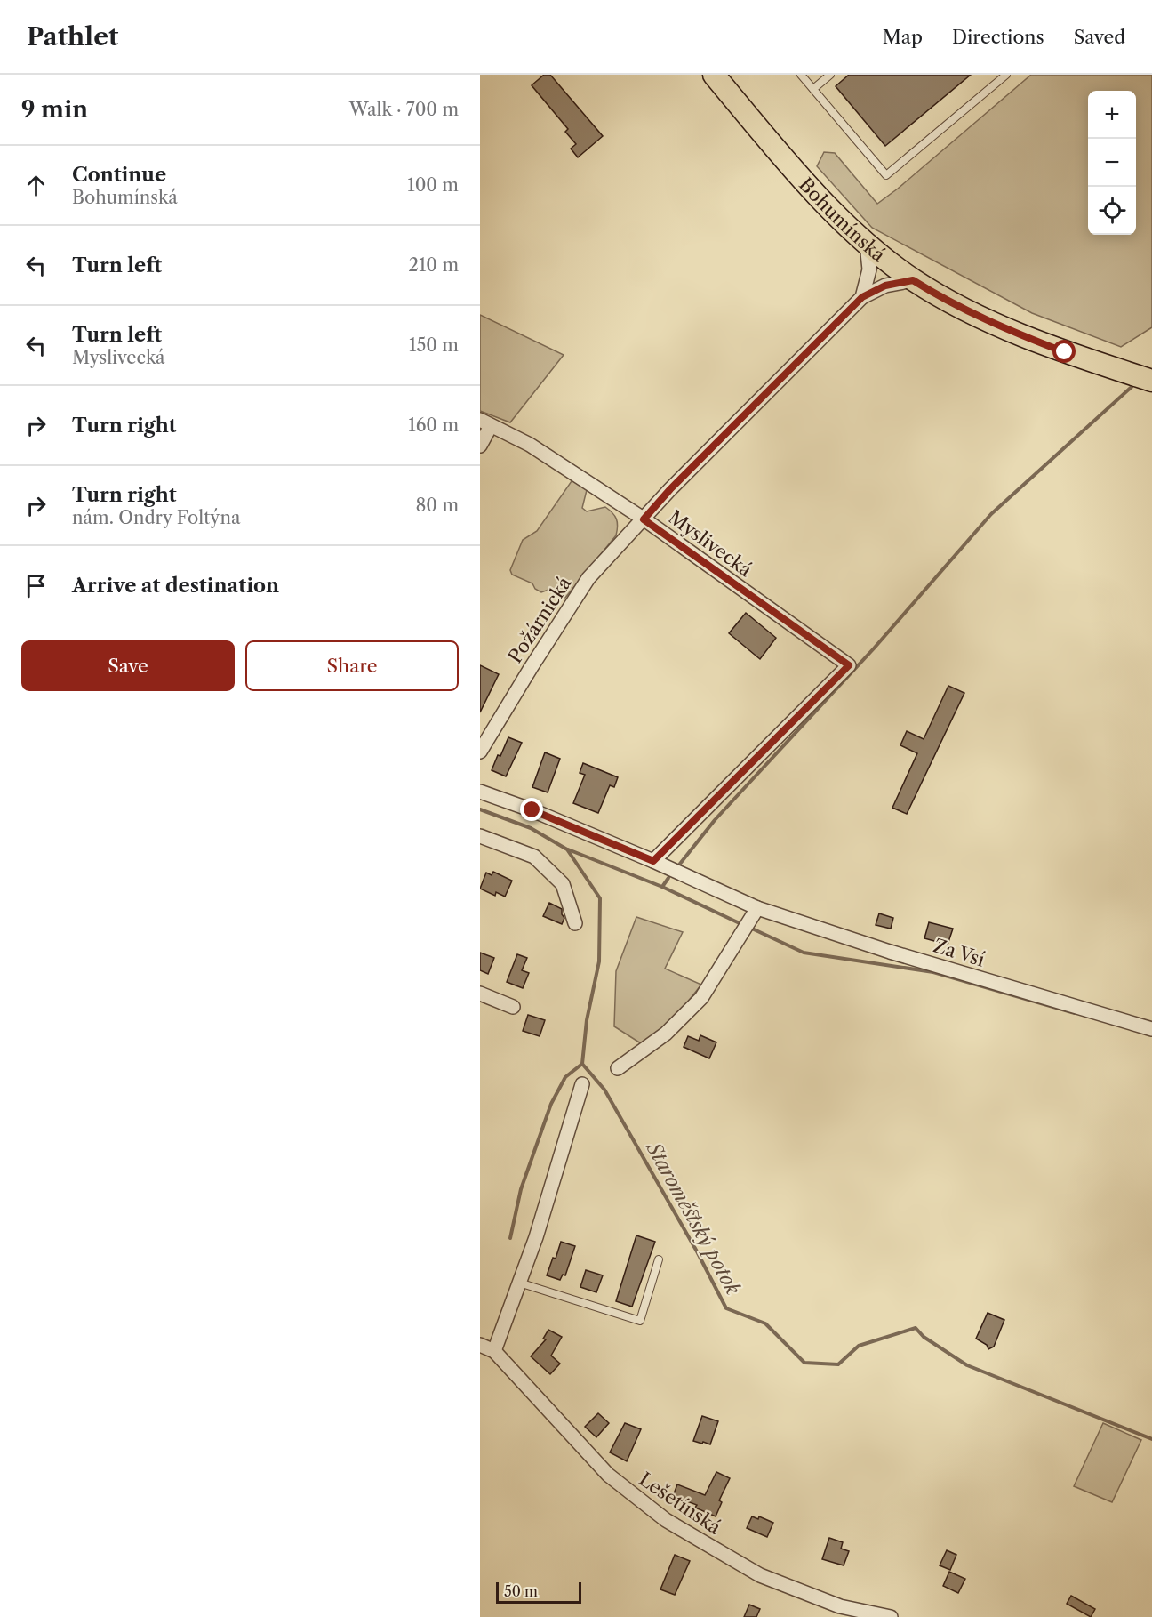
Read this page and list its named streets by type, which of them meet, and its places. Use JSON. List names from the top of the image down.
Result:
{
  "streets": {
    "main road": ["Bohumínská"],
    "street": [
      "Myslivecká",
      "Požárnická",
      "Za Vsí",
      "Lešetínská"
    ]
  },
  "crossings": [
    ["Myslivecká", "Požárnická"],
    ["Myslivecká", "Za Vsí"]
  ],
  "water": ["Staroměstský potok"],
  "scale_bar": "50 m",
  "page": {
    "header": "Pathlet",
    "nav": ["Map", "Directions", "Saved"],
    "heading": ["9 min", "Walk · 700 m"],
    "map_buttons": ["+", "−"],
    "list": [
      ["Continue", "Bohumínská", "100 m"],
      ["Turn left", "210 m"],
      ["Turn left", "Myslivecká", "150 m"],
      ["Turn right", "160 m"],
      ["Turn right", "nám. Ondry Foltýna", "80 m"],
      "Arrive at destination"
    ],
    "buttons": ["Save", "Share"],
    "scale": "50 m"
  }
}
